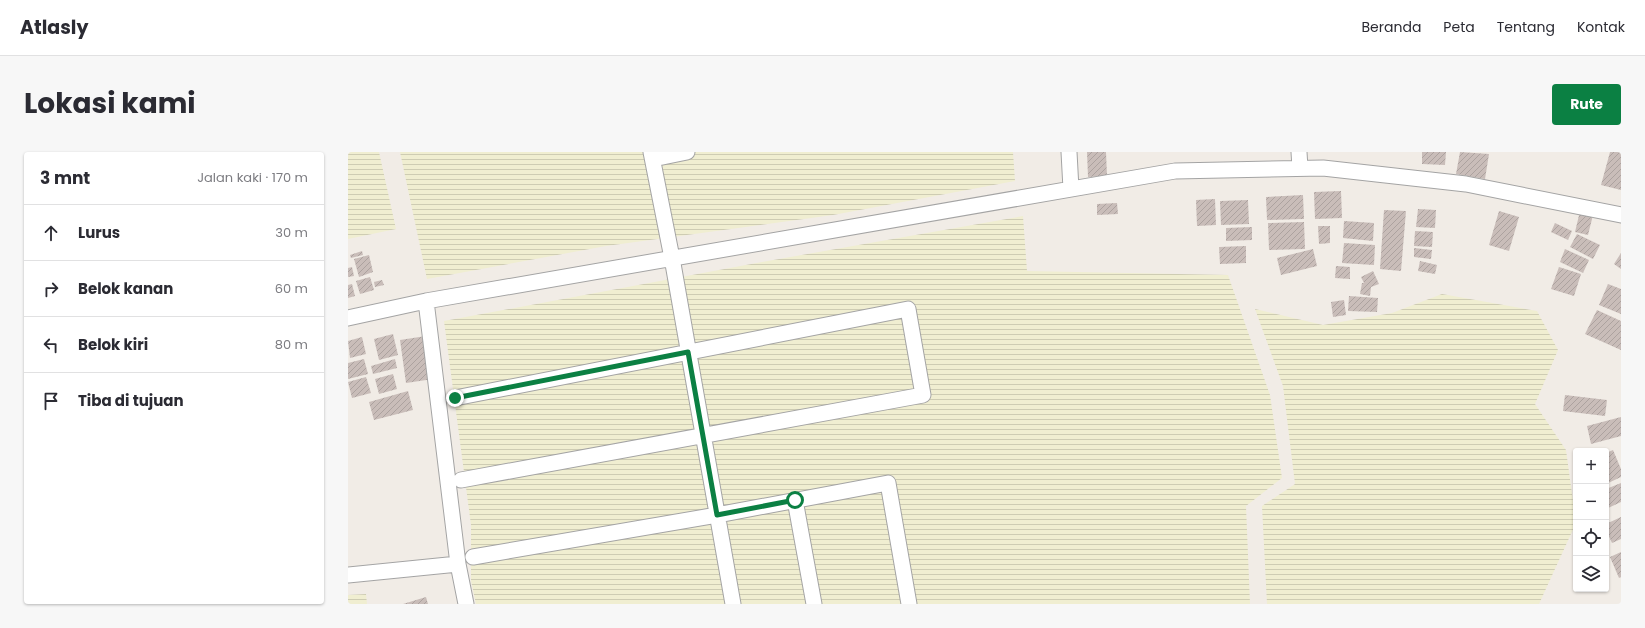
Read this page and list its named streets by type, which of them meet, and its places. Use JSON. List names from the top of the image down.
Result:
{
  "page": {
    "header": "Atlasly",
    "nav": [
      "Beranda",
      "Peta",
      "Tentang",
      "Kontak"
    ],
    "title": "Lokasi kami",
    "buttons": "Rute",
    "heading": ["3 mnt", "Jalan kaki · 170 m"],
    "list": [
      ["Lurus", "30 m"],
      ["Belok kanan", "60 m"],
      ["Belok kiri", "80 m"],
      "Tiba di tujuan"
    ],
    "map_buttons": ["+", "−"]
  }
}
